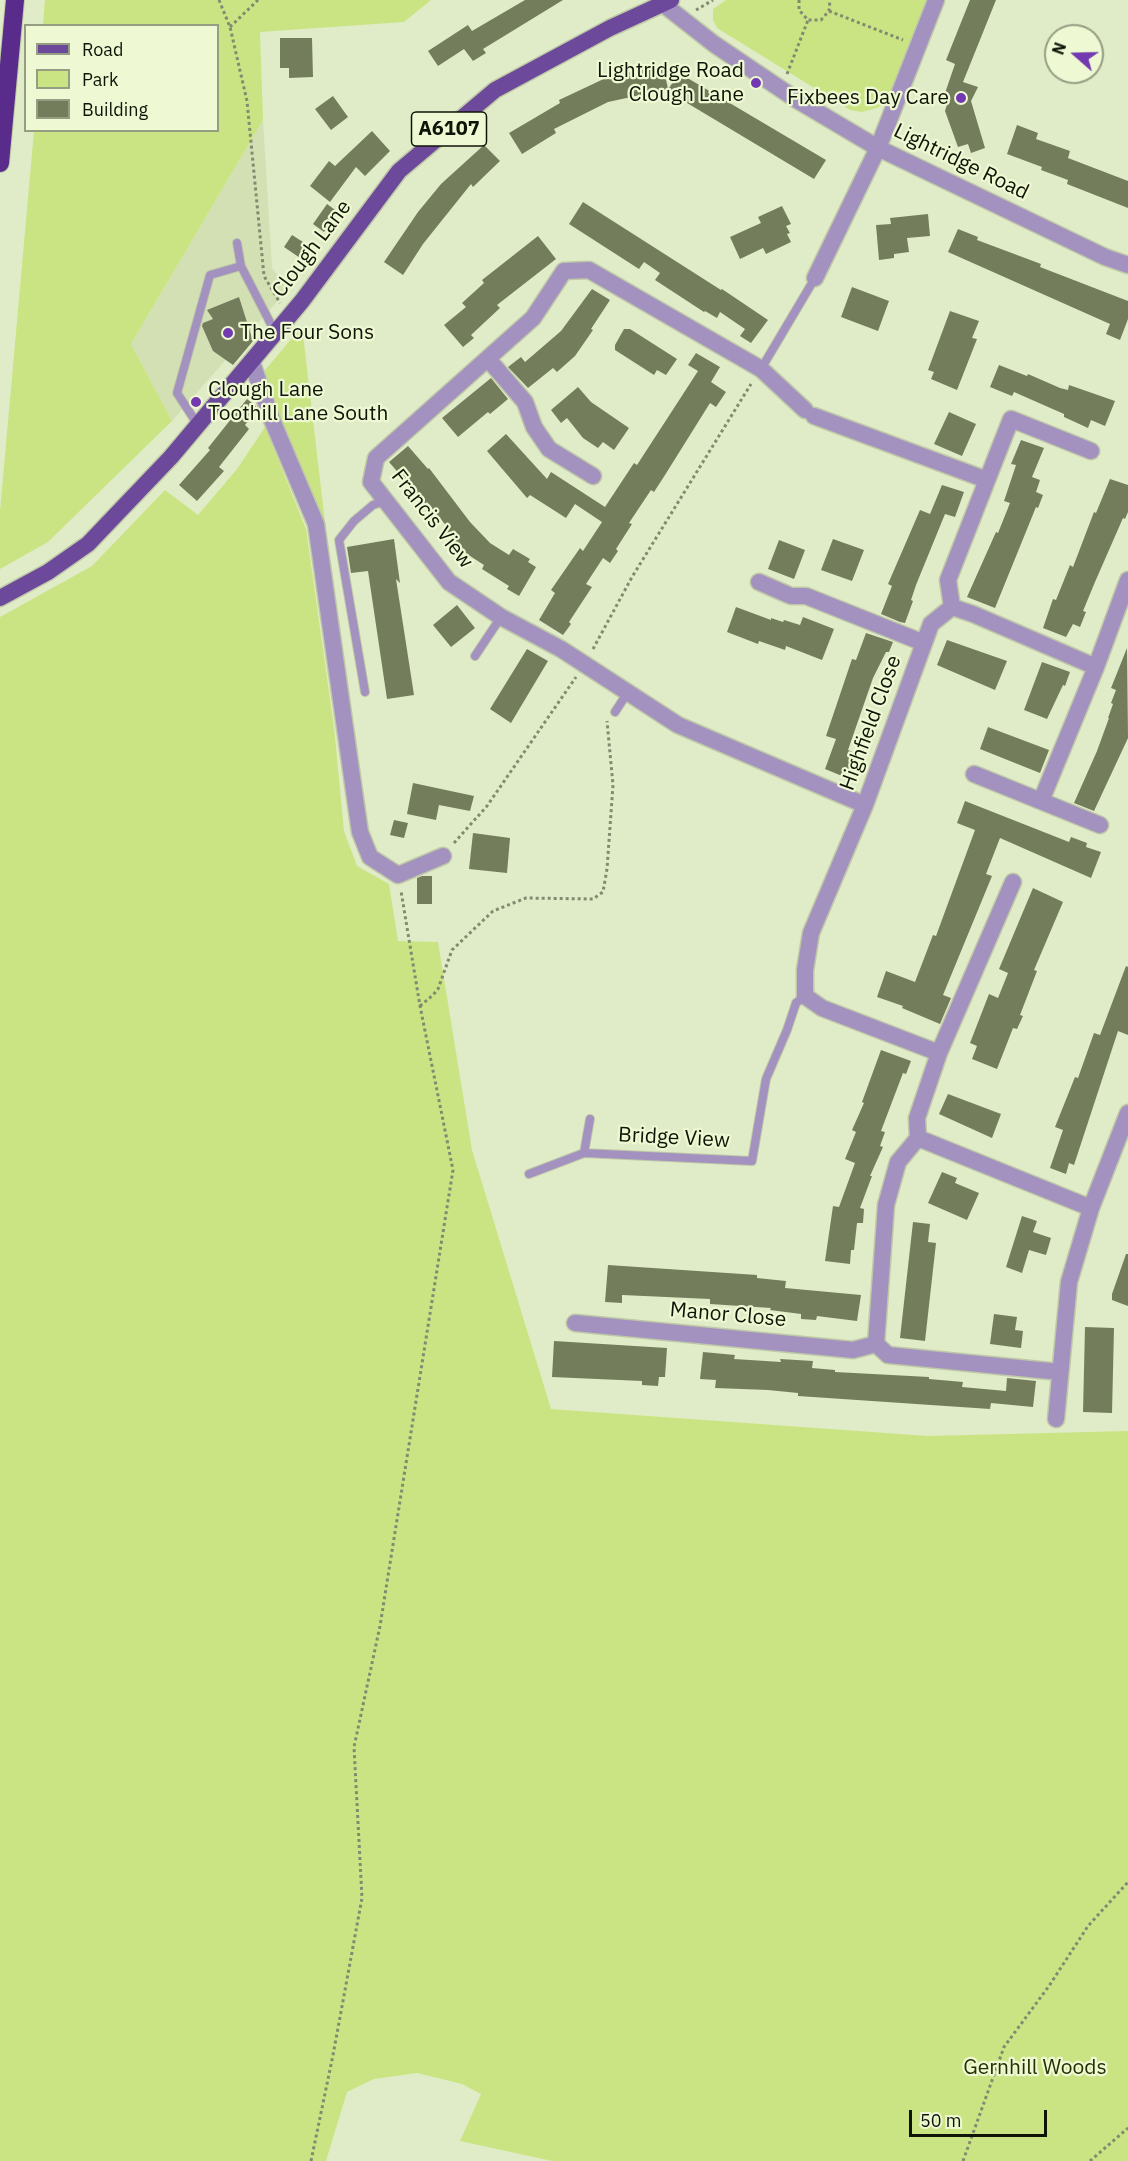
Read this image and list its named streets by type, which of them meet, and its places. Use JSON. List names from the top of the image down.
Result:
{
  "streets": {
    "main road": ["A6107", "Clough Lane"],
    "street": [
      "Lightridge Road",
      "Francis View",
      "Highfield Close",
      "Manor Close"
    ],
    "lane": ["Bridge View"]
  },
  "crossings": [
    ["Lightridge Road", "Clough Lane"],
    ["Francis View", "Highfield Close"],
    ["Highfield Close", "Bridge View"]
  ],
  "parks": ["Gernhill Woods"],
  "places": [
    "Lightridge Road Clough Lane",
    "Fixbees Day Care",
    "The Four Sons",
    "Clough Lane Toothill Lane South"
  ],
  "legend": ["Road", "Park", "Building"],
  "scale_bar": "50 m",
  "north": "left"
}
